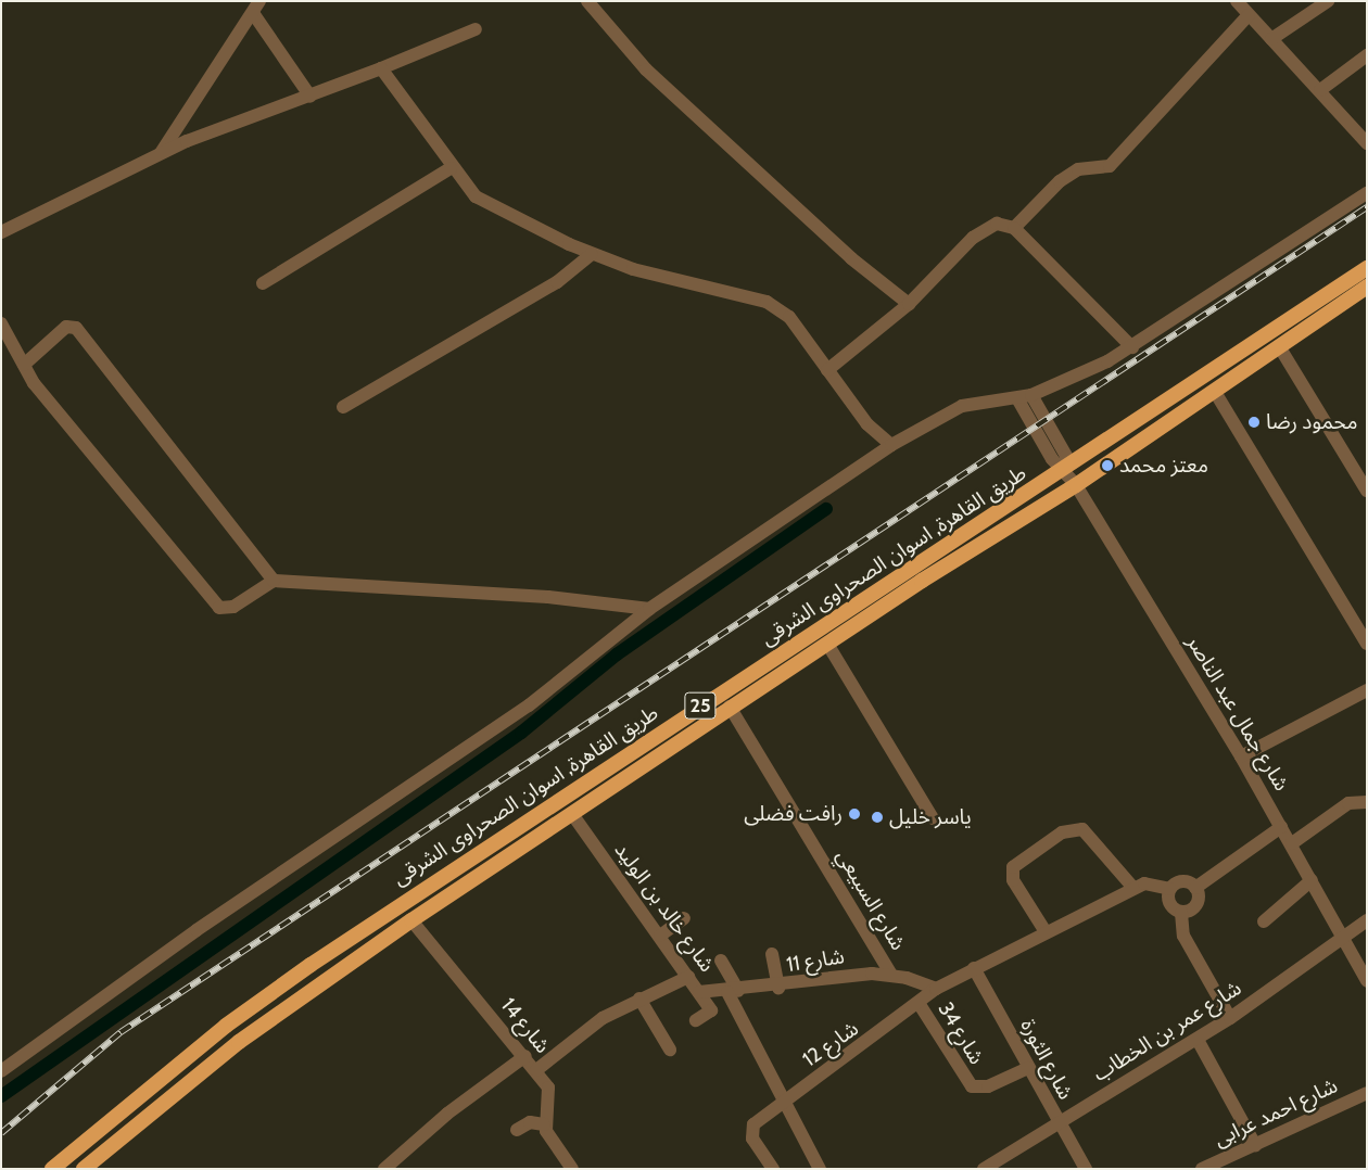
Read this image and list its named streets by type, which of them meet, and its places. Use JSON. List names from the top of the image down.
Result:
{
  "streets": {
    "highway": ["طريق القاهرة, اسوان الصحراوى الشرقى", "25"],
    "street": [
      "شارع جمال عبد الناصر",
      "شارع السبيعي",
      "شارع خالد بن الوليد",
      "شارع 11",
      "شارع 14",
      "شارع عمر بن الخطاب",
      "شارع 34",
      "شارع 12",
      "شارع الثورة",
      "شارع احمد عرابى"
    ]
  },
  "crossings": [
    ["طريق القاهرة, اسوان الصحراوى الشرقى", "شارع جمال عبد الناصر"],
    ["طريق القاهرة, اسوان الصحراوى الشرقى", "شارع السبيعي"],
    ["طريق القاهرة, اسوان الصحراوى الشرقى", "شارع خالد بن الوليد"],
    ["طريق القاهرة, اسوان الصحراوى الشرقى", "شارع 14"],
    ["شارع جمال عبد الناصر", "شارع عمر بن الخطاب"],
    ["شارع السبيعي", "شارع 11"],
    ["شارع خالد بن الوليد", "شارع 11"],
    ["شارع 11", "شارع 12"],
    ["شارع عمر بن الخطاب", "شارع الثورة"],
    ["شارع 34", "شارع 12"],
    ["شارع 34", "شارع الثورة"],
    ["شارع 12", "شارع الثورة"]
  ],
  "places": [
    "محمود رضا",
    "معتز محمد",
    "رافت فضلى",
    "ياسر خليل"
  ]
}
